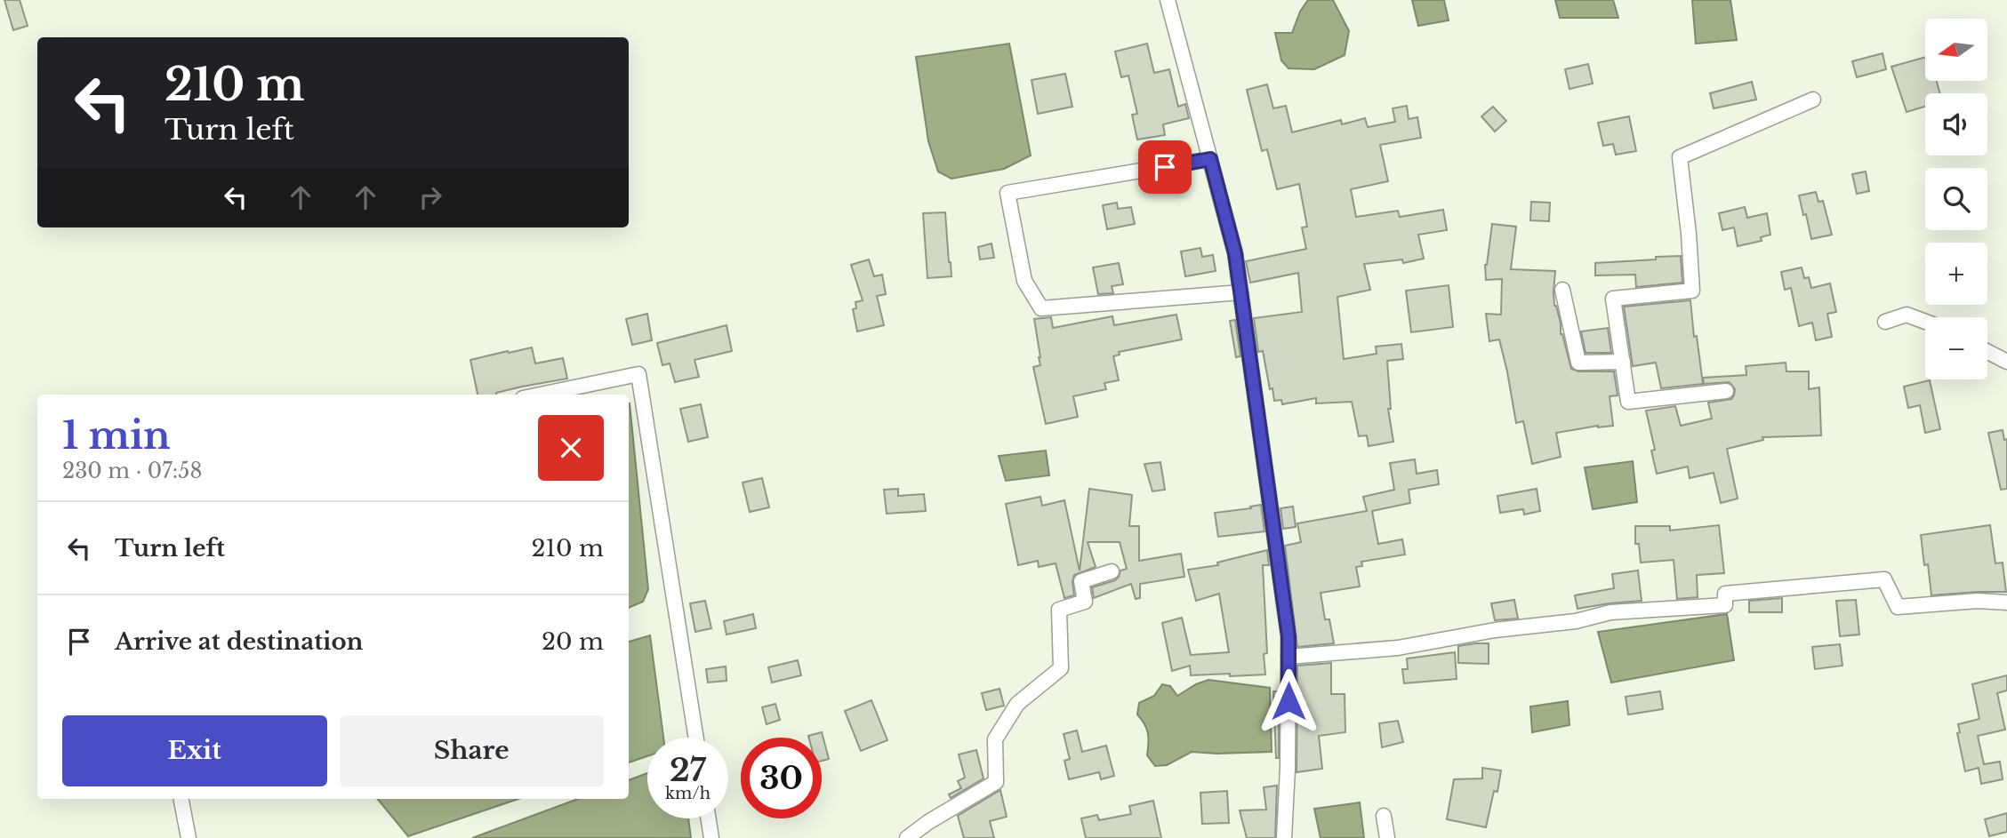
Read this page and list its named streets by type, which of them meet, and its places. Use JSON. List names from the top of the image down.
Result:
{
  "north": "left",
  "page": {
    "map_buttons": ["+", "−"],
    "turn": ["210 m", "Turn left"],
    "heading": ["1 min", "230 m · 07:58"],
    "list": [
      {
        "name": "Turn left",
        "value": "210 m"
      },
      {
        "name": "Arrive at destination",
        "value": "20 m"
      }
    ],
    "buttons": ["Exit", "Share"],
    "speed": "27 km/h",
    "limit": "30"
  }
}
